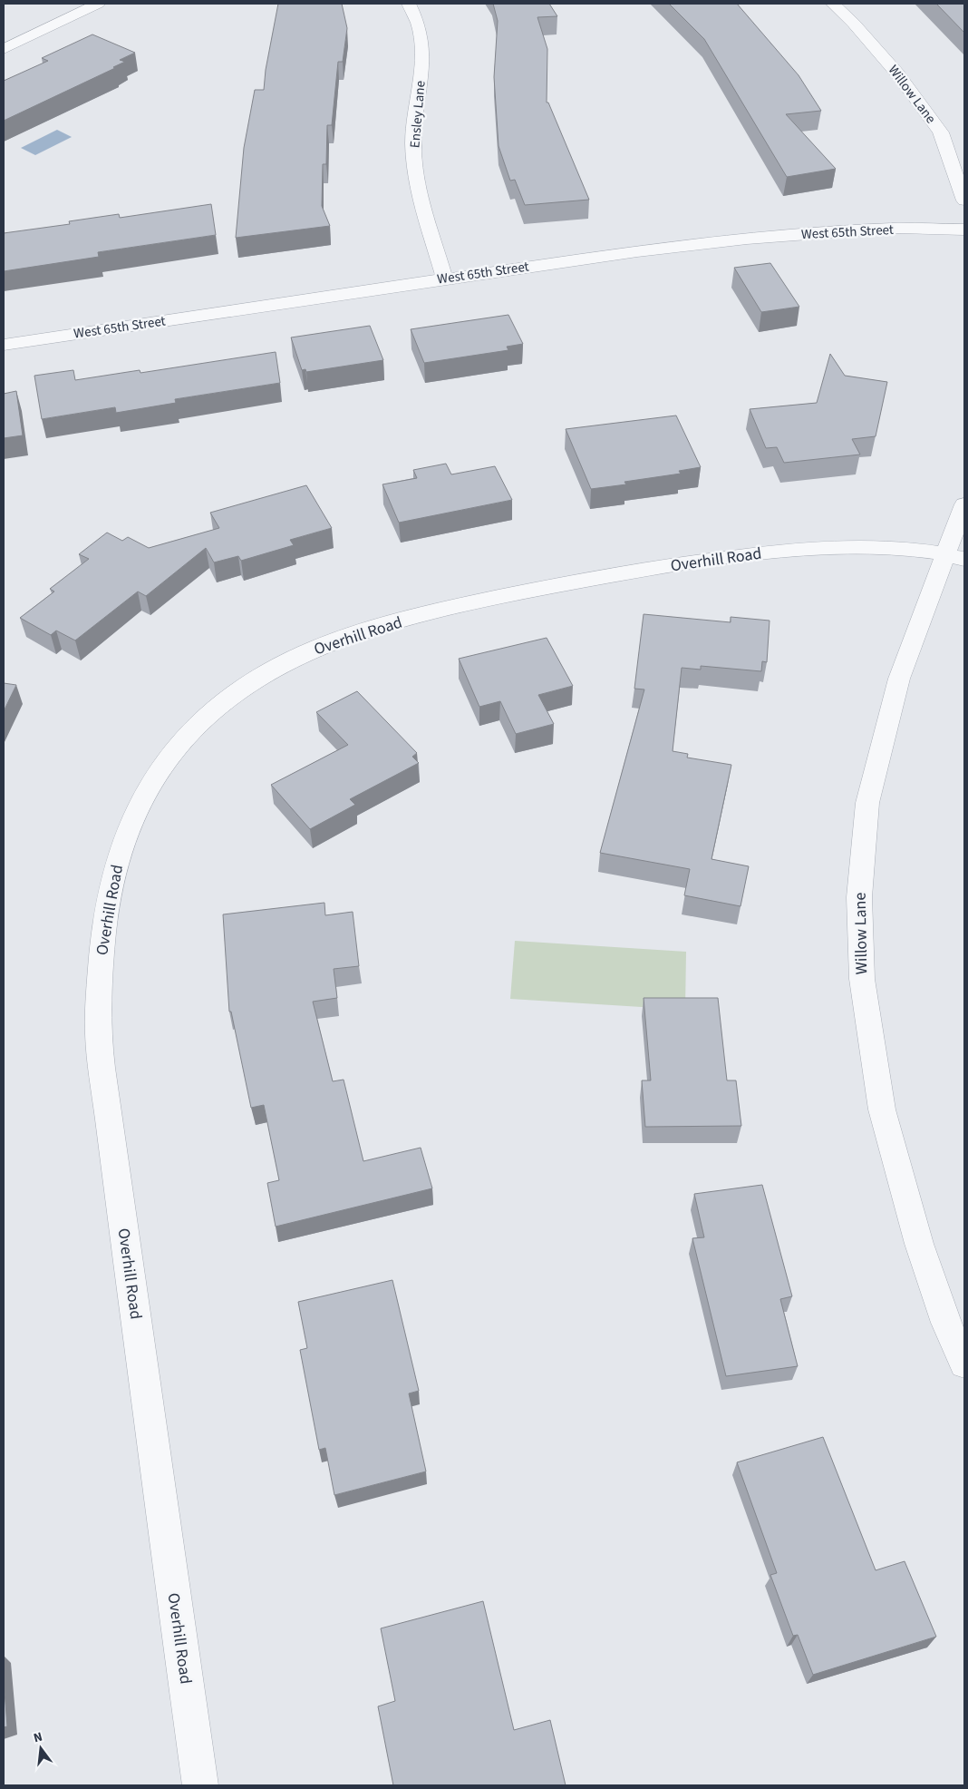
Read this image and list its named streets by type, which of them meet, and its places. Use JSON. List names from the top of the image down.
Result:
{
  "streets": {
    "street": [
      "Willow Lane",
      "Ensley Lane",
      "West 65th Street",
      "Overhill Road"
    ]
  },
  "crossings": [
    ["Willow Lane", "Overhill Road"],
    ["Ensley Lane", "West 65th Street"]
  ],
  "north": "top"
}
